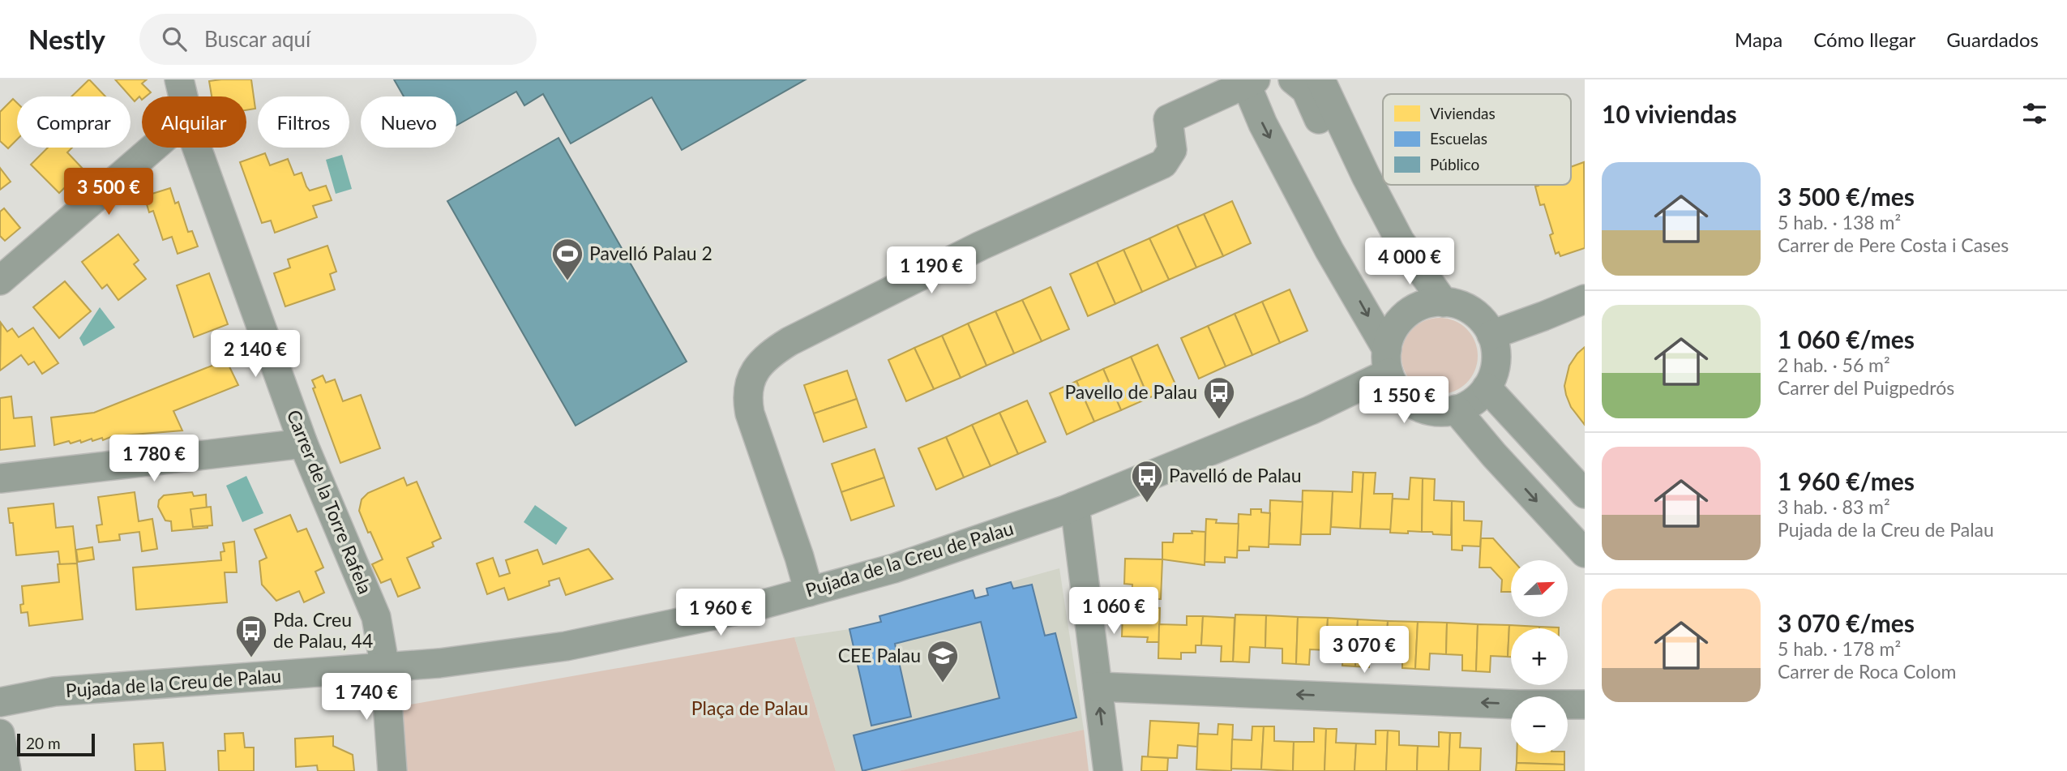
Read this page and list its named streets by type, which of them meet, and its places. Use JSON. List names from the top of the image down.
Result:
{
  "streets": {
    "street": ["Carrer de la Torre Rafela", "Pujada de la Creu de Palau"]
  },
  "crossings": [
    ["Carrer de la Torre Rafela", "Pujada de la Creu de Palau"]
  ],
  "parks": ["Plaça de Palau"],
  "places": {
    "sports": ["Pavelló Palau 2"],
    "bus stop": ["Pavello de Palau", "Pavelló de Palau", "Pda. Creu de Palau, 44"],
    "school or university": ["CEE Palau"]
  },
  "legend": ["Viviendas", "Escuelas", "Público"],
  "scale_bar": "20 m",
  "north": "top right",
  "page": {
    "header": "Nestly",
    "search": "Buscar aquí",
    "nav": ["Mapa", "Cómo llegar", "Guardados"],
    "heading": "10 viviendas",
    "chip": [
      "Comprar",
      "Alquilar",
      "Filtros",
      "Nuevo"
    ],
    "list": [
      {
        "name": "3 500 €/mes",
        "note": "5 hab. · 138 m² · Carrer de Pere Costa i Cases"
      },
      {
        "name": "1 060 €/mes",
        "note": "2 hab. · 56 m² · Carrer del Puigpedrós"
      },
      {
        "name": "1 960 €/mes",
        "note": "3 hab. · 83 m² · Pujada de la Creu de Palau"
      },
      {
        "name": "3 070 €/mes",
        "note": "5 hab. · 178 m² · Carrer de Roca Colom"
      }
    ],
    "price": [
      "3 500 €",
      "4 000 €",
      "1 190 €",
      "2 140 €",
      "1 550 €",
      "1 780 €",
      "1 060 €",
      "1 960 €",
      "3 070 €",
      "1 740 €"
    ],
    "map_buttons": ["+", "−"],
    "scale": "20 m"
  }
}
